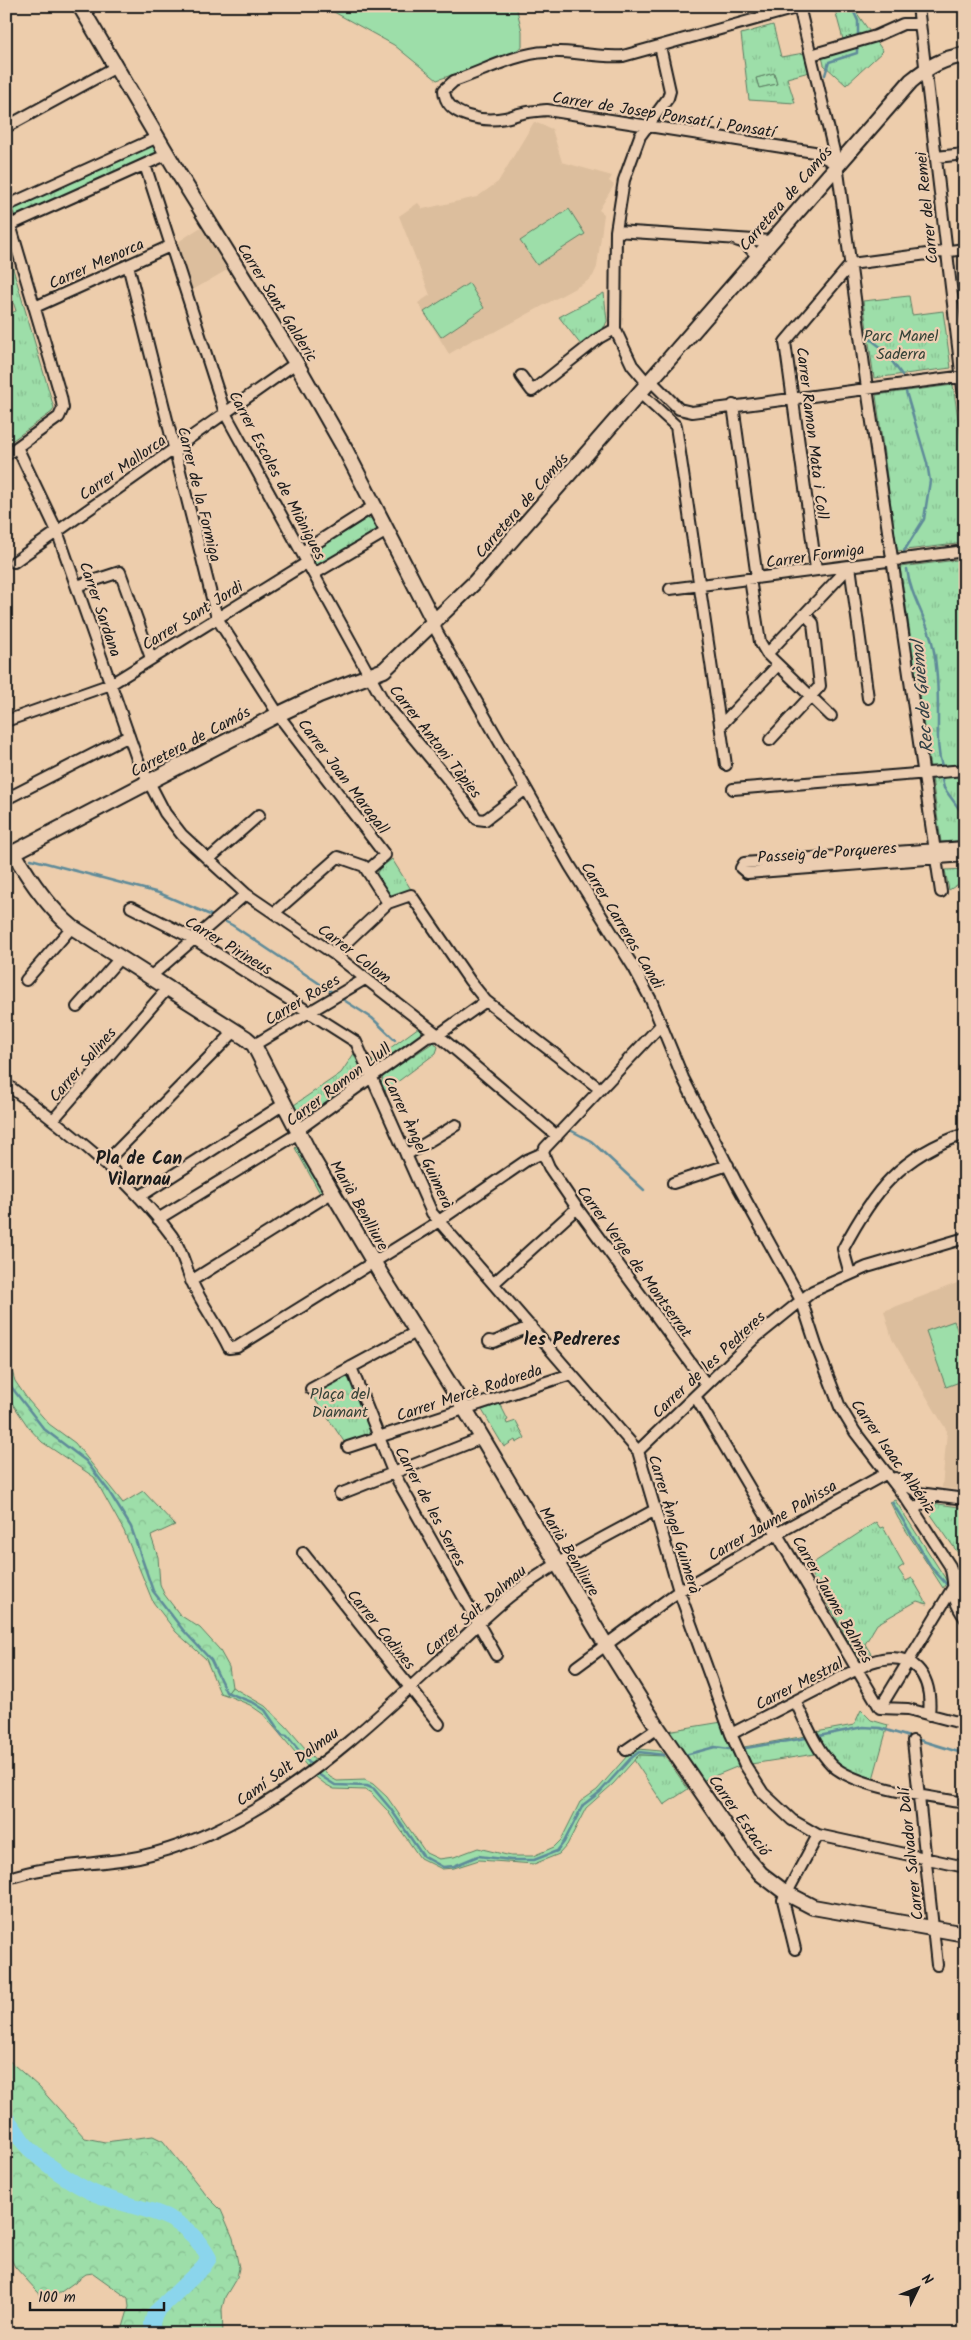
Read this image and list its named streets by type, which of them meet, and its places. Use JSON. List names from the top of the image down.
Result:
{
  "streets": {
    "street": [
      "Carrer de Josep Ponsatí i Ponsatí",
      "Carretera de Camós",
      "Carrer del Remei",
      "Carrer Menorca",
      "Carrer Sant Galderic",
      "Carrer Ramon Mata i Coll",
      "Carrer Mallorca",
      "Carrer Escoles de Miànigues",
      "Carrer de la Formiga",
      "Carrer Formiga",
      "Carrer Sardana",
      "Carrer Sant Jordi",
      "Carrer Antoni Tàpies",
      "Carrer Joan Maragall",
      "Passeig de Porqueres",
      "Carrer Carreras Candi",
      "Carrer Pirineus",
      "Carrer Colom",
      "Carrer Roses",
      "Carrer Salines",
      "Carrer Ramon Llull",
      "Carrer Àngel Guimerà",
      "Marià Benlliure",
      "Carrer Verge de Montserrat",
      "Carrer de les Pedreres",
      "Carrer Mercè Rodoreda",
      "Carrer Isaac Albéniz",
      "Carrer de les Serres",
      "Carrer Jaume Pahissa",
      "Carrer Jaume Balmes",
      "Carrer Salt Dalmau",
      "Carrer Codines",
      "Carrer Mestral",
      "Camí Salt Dalmau",
      "Carrer Estació",
      "Carrer Salvador Dalí"
    ]
  },
  "crossings": [
    ["Carrer de Josep Ponsatí i Ponsatí", "Carretera de Camós"],
    ["Carretera de Camós", "Carrer del Remei"],
    ["Carretera de Camós", "Carrer Sant Galderic"],
    ["Carretera de Camós", "Carrer Escoles de Miànigues"],
    ["Carretera de Camós", "Carrer de la Formiga"],
    ["Carretera de Camós", "Carrer Sardana"],
    ["Carretera de Camós", "Carrer Antoni Tàpies"],
    ["Carretera de Camós", "Carrer Joan Maragall"],
    ["Carretera de Camós", "Carrer Carreras Candi"],
    ["Carretera de Camós", "Carrer Colom"],
    ["Carretera de Camós", "Marià Benlliure"],
    ["Carrer Menorca", "Carrer Escoles de Miànigues"],
    ["Carrer Menorca", "Carrer de la Formiga"],
    ["Carrer Sant Galderic", "Carrer Mallorca"],
    ["Carrer Sant Galderic", "Carrer Carreras Candi"],
    ["Carrer Ramon Mata i Coll", "Carrer Formiga"],
    ["Carrer Mallorca", "Carrer Escoles de Miànigues"],
    ["Carrer Mallorca", "Carrer de la Formiga"],
    ["Carrer Mallorca", "Carrer Sardana"],
    ["Carrer Escoles de Miànigues", "Carrer Sant Jordi"],
    ["Carrer Escoles de Miànigues", "Carrer Antoni Tàpies"],
    ["Carrer de la Formiga", "Carrer Sant Jordi"],
    ["Carrer de la Formiga", "Carrer Joan Maragall"],
    ["Carrer Sardana", "Carrer Sant Jordi"],
    ["Carrer Sardana", "Carrer Colom"],
    ["Carrer Antoni Tàpies", "Carrer Carreras Candi"],
    ["Carrer Carreras Candi", "Carrer de les Pedreres"],
    ["Carrer Carreras Candi", "Carrer Isaac Albéniz"],
    ["Carrer Pirineus", "Carrer Roses"],
    ["Carrer Pirineus", "Carrer Àngel Guimerà"],
    ["Carrer Colom", "Carrer Roses"],
    ["Carrer Colom", "Carrer Ramon Llull"],
    ["Carrer Roses", "Carrer Àngel Guimerà"],
    ["Carrer Roses", "Marià Benlliure"],
    ["Carrer Salines", "Carrer Ramon Llull"],
    ["Carrer Salines", "Marià Benlliure"],
    ["Carrer Ramon Llull", "Carrer Àngel Guimerà"],
    ["Carrer Ramon Llull", "Marià Benlliure"],
    ["Carrer Àngel Guimerà", "Carrer de les Pedreres"],
    ["Carrer Àngel Guimerà", "Carrer Mercè Rodoreda"],
    ["Carrer Àngel Guimerà", "Carrer Jaume Pahissa"],
    ["Carrer Àngel Guimerà", "Carrer Salt Dalmau"],
    ["Carrer Àngel Guimerà", "Carrer Mestral"],
    ["Carrer Àngel Guimerà", "Carrer Salvador Dalí"],
    ["Marià Benlliure", "Carrer Mercè Rodoreda"],
    ["Marià Benlliure", "Carrer Jaume Pahissa"],
    ["Marià Benlliure", "Carrer Salt Dalmau"],
    ["Marià Benlliure", "Carrer Estació"],
    ["Carrer Verge de Montserrat", "Carrer de les Pedreres"],
    ["Carrer de les Pedreres", "Carrer Isaac Albéniz"],
    ["Carrer de les Pedreres", "Carrer Jaume Balmes"],
    ["Carrer Mercè Rodoreda", "Carrer de les Serres"],
    ["Carrer Isaac Albéniz", "Carrer Jaume Pahissa"],
    ["Carrer de les Serres", "Carrer Salt Dalmau"],
    ["Carrer Jaume Pahissa", "Carrer Jaume Balmes"],
    ["Carrer Jaume Pahissa", "Carrer Estació"],
    ["Carrer Jaume Balmes", "Carrer Mestral"],
    ["Carrer Salt Dalmau", "Carrer Codines"],
    ["Carrer Salt Dalmau", "Camí Salt Dalmau"],
    ["Carrer Estació", "Carrer Salvador Dalí"]
  ],
  "districts": ["Pla de Can Vilarnau", "les Pedreres"],
  "water": ["Rec de Guèmol"],
  "parks": ["Parc Manel Saderra", "Plaça del Diamant"],
  "scale_bar": "100 m",
  "north": "top right"
}
